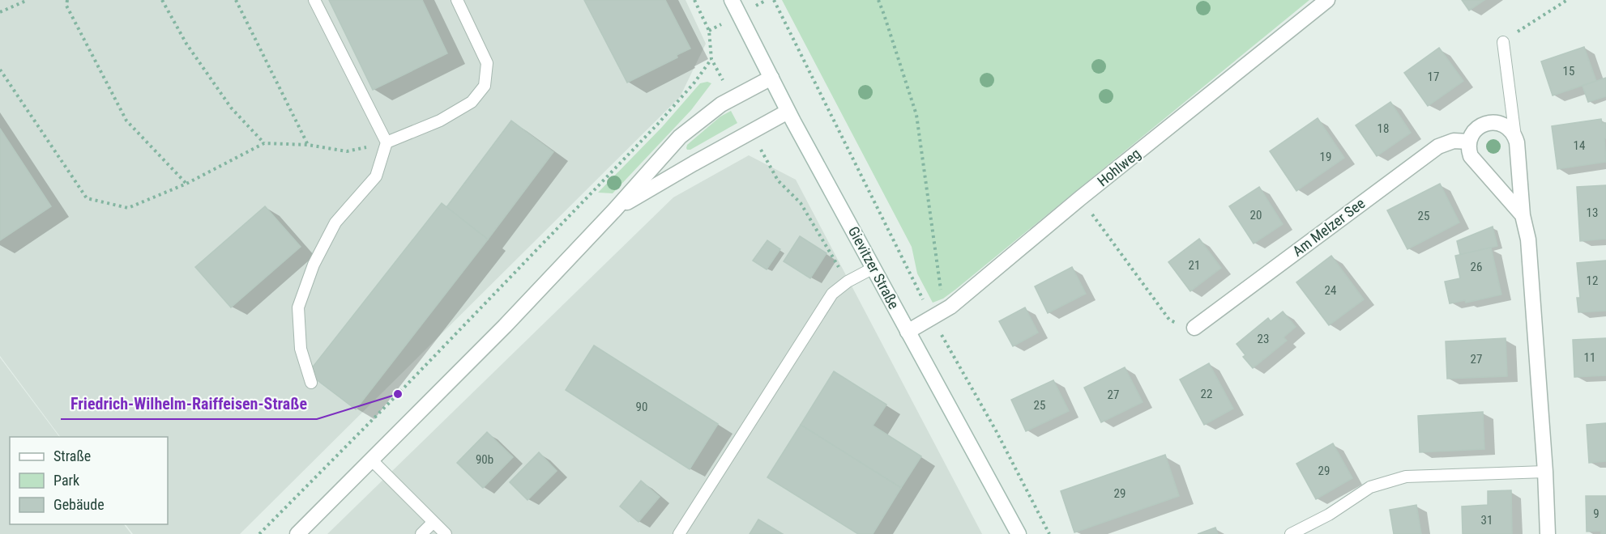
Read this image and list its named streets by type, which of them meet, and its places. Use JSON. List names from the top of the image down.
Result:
{
  "streets": {
    "street": ["Hohlweg", "Am Melzer See", "Gievitzer Straße"]
  },
  "crossings": [
    ["Hohlweg", "Gievitzer Straße"]
  ],
  "places": ["Friedrich-Wilhelm-Raiffeisen-Straße"],
  "house_numbers": [
    "15",
    "17",
    "18",
    "14",
    "19",
    "13",
    "20",
    "25",
    "21",
    "26",
    "12",
    "24",
    "23",
    "11",
    "27",
    "22",
    "27",
    "25",
    "90",
    "90b",
    "29",
    "29",
    "9",
    "31"
  ],
  "legend": ["Straße", "Park", "Gebäude"]
}
